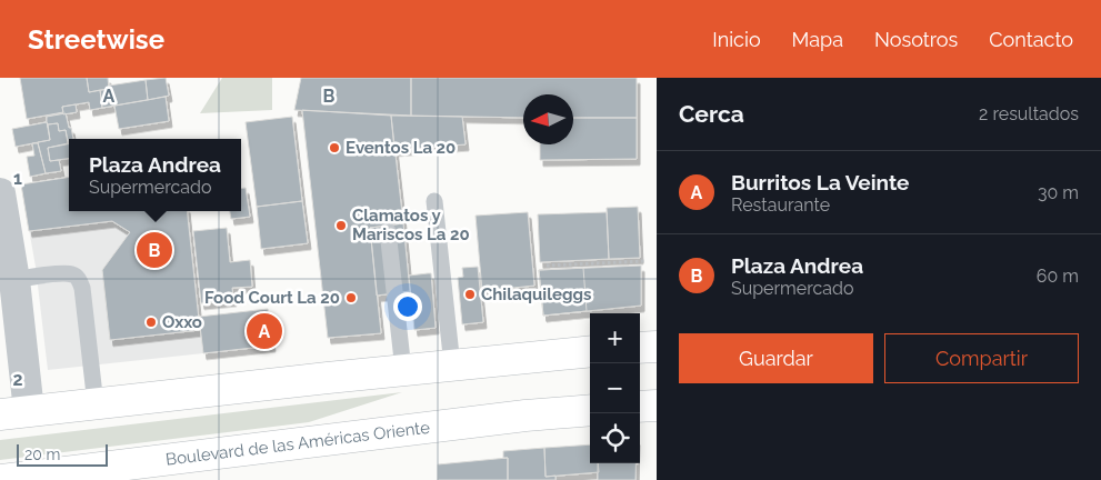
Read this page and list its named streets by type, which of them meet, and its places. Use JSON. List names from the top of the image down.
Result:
{
  "streets": {
    "main road": ["Boulevard de las Américas Oriente"]
  },
  "places": [
    "Eventos La 20",
    "Clamatos y Mariscos La 20",
    "Chilaquileggs",
    "Food Court La 20",
    "Oxxo"
  ],
  "scale_bar": "20 m",
  "north": "left",
  "page": {
    "header": "Streetwise",
    "nav": [
      "Inicio",
      "Mapa",
      "Nosotros",
      "Contacto"
    ],
    "heading": ["Cerca", "2 resultados"],
    "popup": ["Plaza Andrea", "Supermercado"],
    "list": [
      {
        "mark": "A",
        "name": "Burritos La Veinte",
        "note": "Restaurante",
        "value": "30 m"
      },
      {
        "mark": "B",
        "name": "Plaza Andrea",
        "note": "Supermercado",
        "value": "60 m"
      }
    ],
    "pins": ["B", "A"],
    "map_buttons": ["+", "−"],
    "buttons": ["Guardar", "Compartir"],
    "scale": "20 m"
  },
  "grid": {
    "columns": ["A", "B"],
    "rows": ["1", "2"]
  }
}
